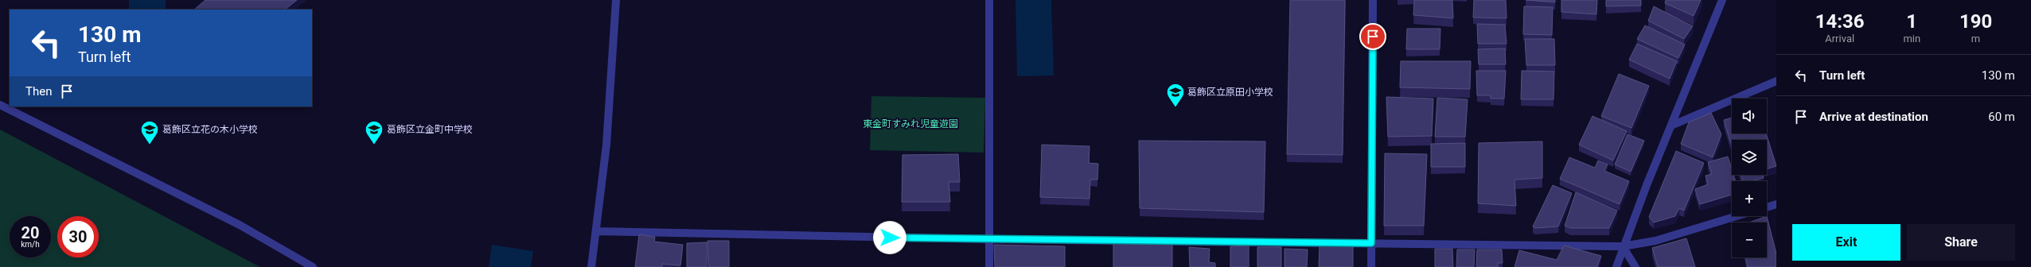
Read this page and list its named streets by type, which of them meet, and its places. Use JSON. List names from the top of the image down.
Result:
{
  "parks": ["東金町すみれ児童遊園"],
  "places": {
    "school or university": ["葛飾区立原田小学校", "葛飾区立花の木小学校", "葛飾区立金町中学校"]
  },
  "page": {
    "eta": [
      "14:36",
      "Arrival",
      "1",
      "min",
      "190",
      "m"
    ],
    "turn": ["130 m", "Turn left"],
    "list": [
      {
        "name": "Turn left",
        "value": "130 m"
      },
      {
        "name": "Arrive at destination",
        "value": "60 m"
      }
    ],
    "then": "Then",
    "map_buttons": ["+", "−"],
    "speed": "20 km/h",
    "limit": "30",
    "buttons": ["Exit", "Share"]
  }
}
